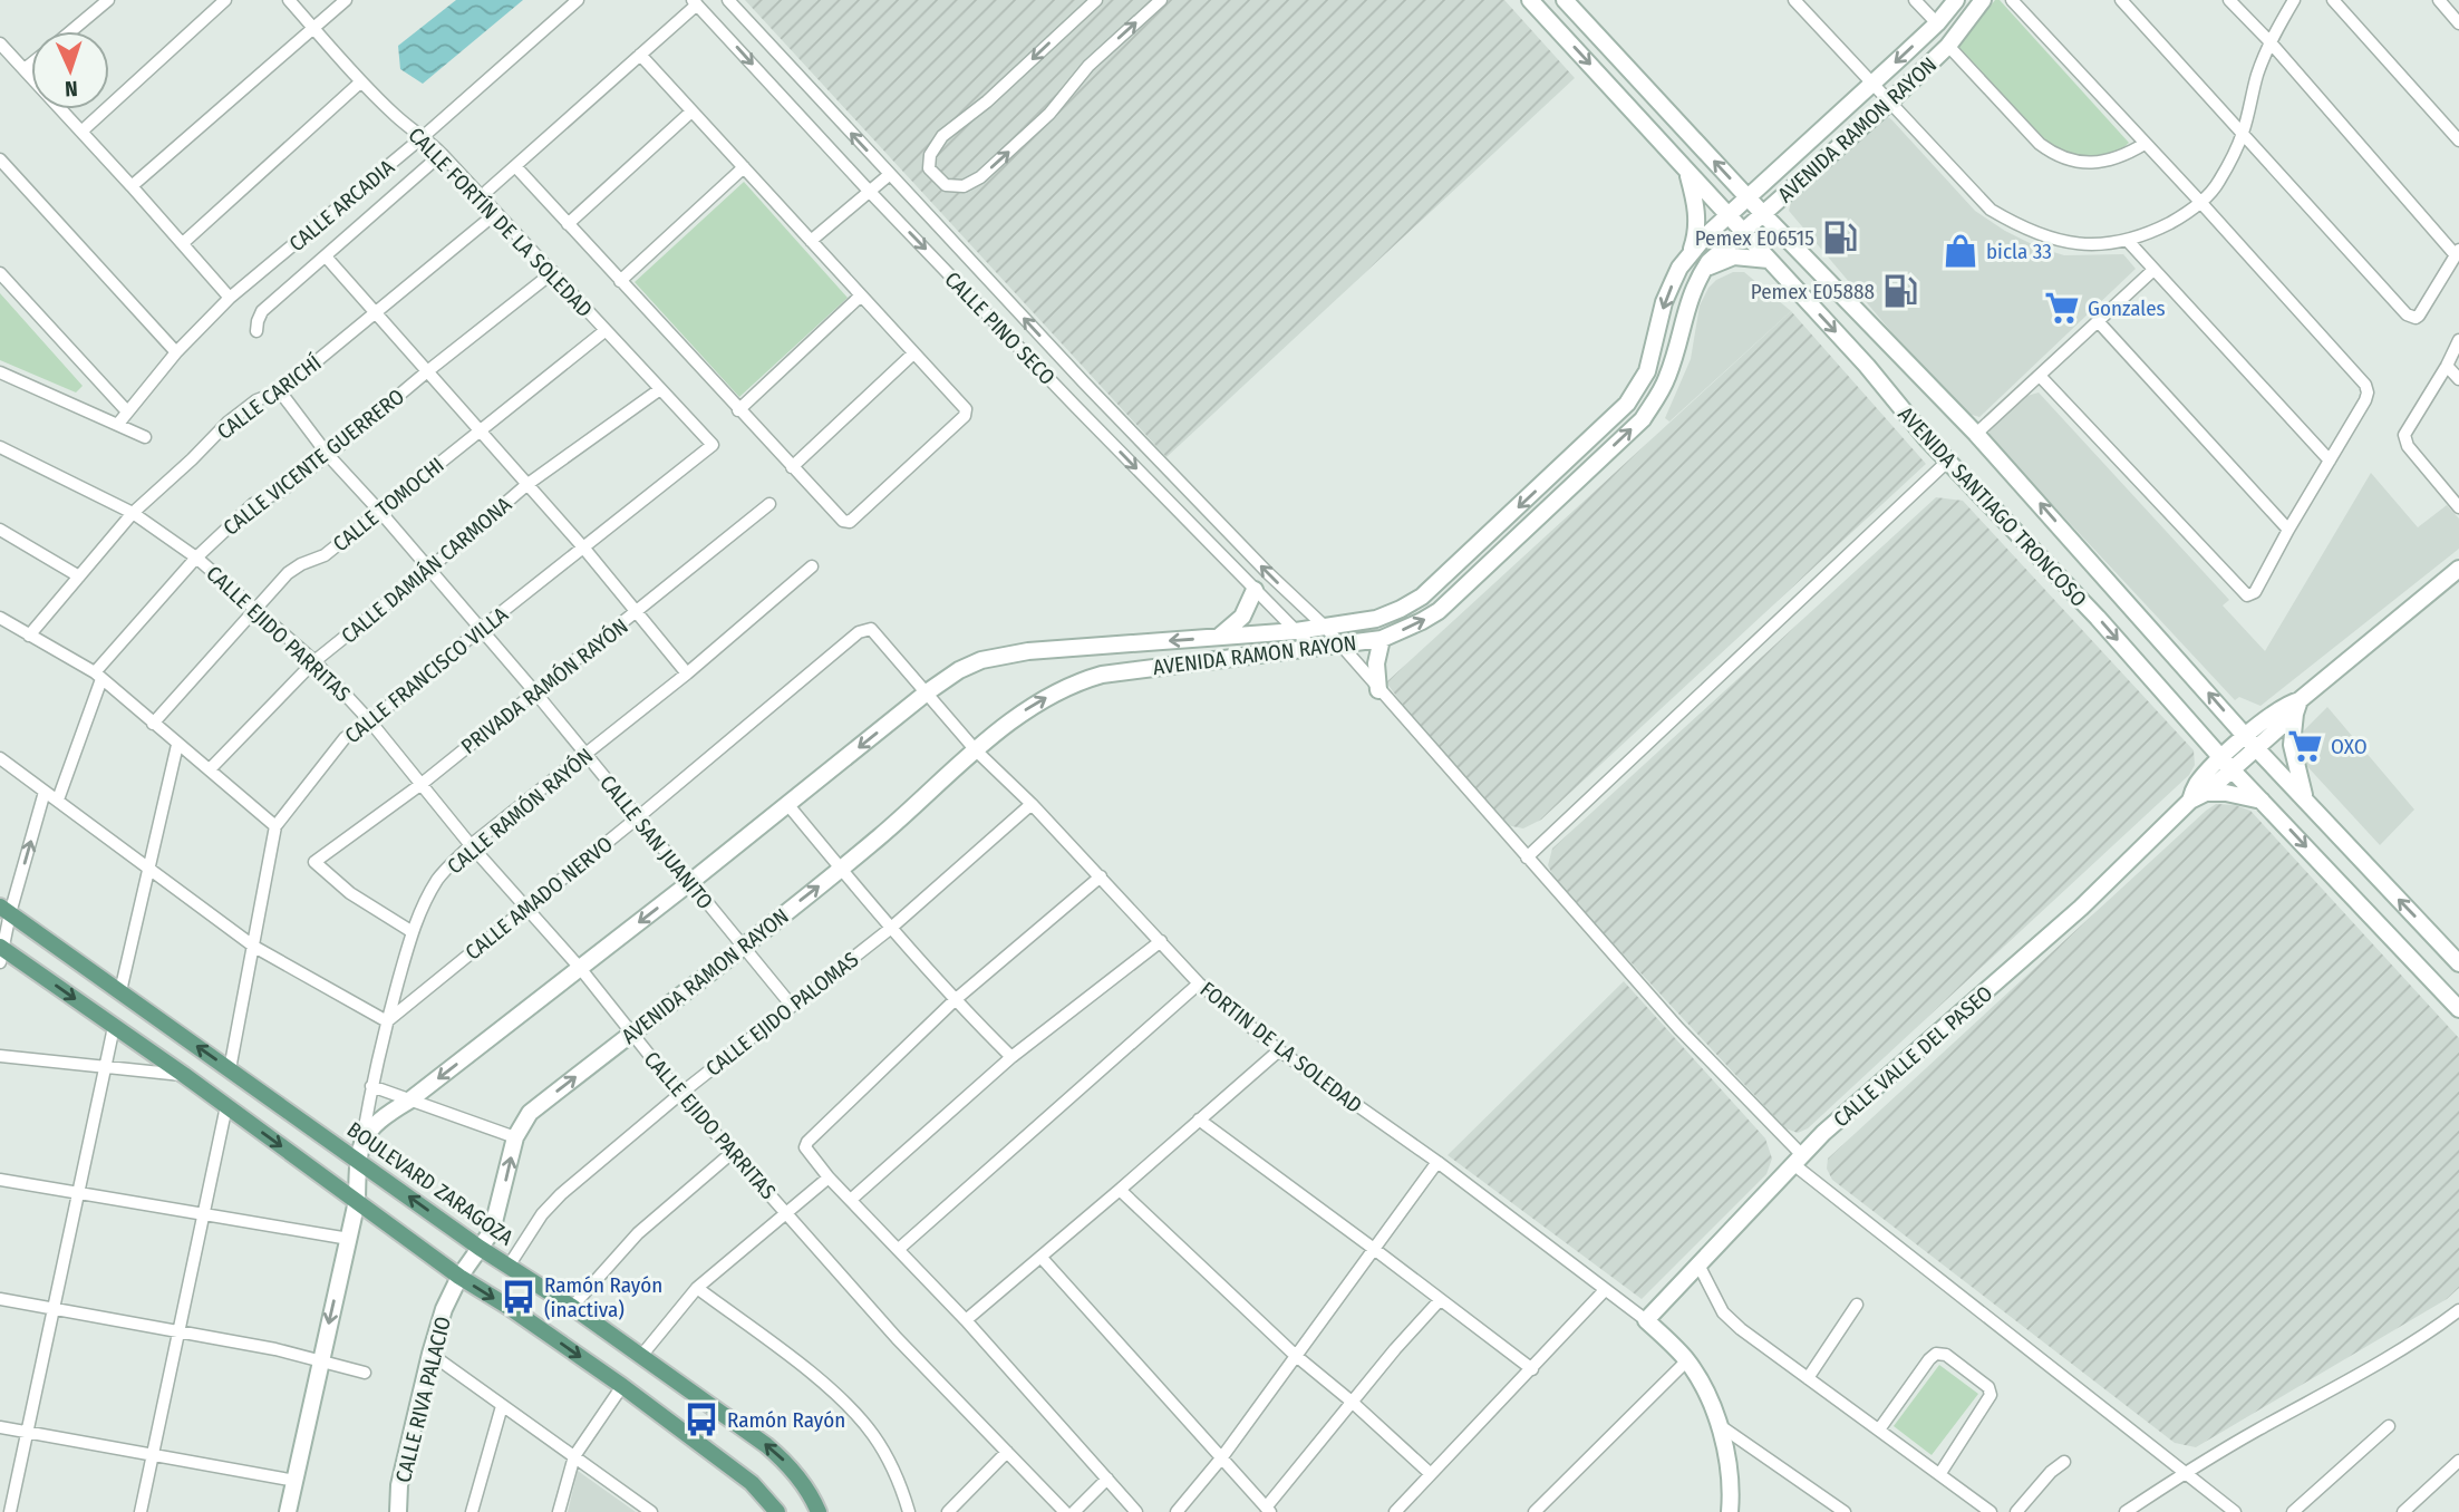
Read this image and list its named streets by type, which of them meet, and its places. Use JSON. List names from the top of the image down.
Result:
{
  "streets": {
    "main road": [
      "AVENIDA RAMON RAYON",
      "AVENIDA SANTIAGO TRONCOSO",
      "CALLE RAMÓN RAYÓN",
      "FORTIN DE LA SOLEDAD",
      "CALLE VALLE DEL PASEO",
      "BOULEVARD ZARAGOZA",
      "CALLE RIVA PALACIO"
    ],
    "street": [
      "CALLE ARCADIA",
      "CALLE FORTÍN DE LA SOLEDAD",
      "CALLE PINO SECO",
      "CALLE CARICHÍ",
      "CALLE VICENTE GUERRERO",
      "CALLE TOMOCHI",
      "CALLE DAMIÁN CARMONA",
      "CALLE EJIDO PARRITAS",
      "CALLE FRANCISCO VILLA",
      "PRIVADA RAMÓN RAYÓN",
      "CALLE SAN JUANITO",
      "CALLE AMADO NERVO",
      "CALLE EJIDO PALOMAS"
    ]
  },
  "crossings": [
    ["AVENIDA RAMON RAYON", "CALLE PINO SECO"],
    ["AVENIDA RAMON RAYON", "AVENIDA SANTIAGO TRONCOSO"],
    ["AVENIDA RAMON RAYON", "CALLE EJIDO PARRITAS"],
    ["AVENIDA RAMON RAYON", "CALLE SAN JUANITO"],
    ["AVENIDA RAMON RAYON", "FORTIN DE LA SOLEDAD"],
    ["AVENIDA RAMON RAYON", "BOULEVARD ZARAGOZA"],
    ["AVENIDA RAMON RAYON", "CALLE RIVA PALACIO"],
    ["CALLE ARCADIA", "CALLE FORTÍN DE LA SOLEDAD"],
    ["CALLE FORTÍN DE LA SOLEDAD", "CALLE CARICHÍ"],
    ["CALLE FORTÍN DE LA SOLEDAD", "CALLE VICENTE GUERRERO"],
    ["CALLE FORTÍN DE LA SOLEDAD", "CALLE TOMOCHI"],
    ["CALLE FORTÍN DE LA SOLEDAD", "CALLE DAMIÁN CARMONA"],
    ["CALLE FORTÍN DE LA SOLEDAD", "CALLE FRANCISCO VILLA"],
    ["CALLE PINO SECO", "CALLE VALLE DEL PASEO"],
    ["CALLE CARICHÍ", "CALLE EJIDO PARRITAS"],
    ["CALLE CARICHÍ", "CALLE SAN JUANITO"],
    ["CALLE VICENTE GUERRERO", "CALLE EJIDO PARRITAS"],
    ["CALLE VICENTE GUERRERO", "CALLE SAN JUANITO"],
    ["CALLE TOMOCHI", "CALLE EJIDO PARRITAS"],
    ["CALLE TOMOCHI", "CALLE SAN JUANITO"],
    ["AVENIDA SANTIAGO TRONCOSO", "CALLE VALLE DEL PASEO"],
    ["CALLE DAMIÁN CARMONA", "CALLE EJIDO PARRITAS"],
    ["CALLE DAMIÁN CARMONA", "CALLE SAN JUANITO"],
    ["CALLE EJIDO PARRITAS", "CALLE FRANCISCO VILLA"],
    ["CALLE EJIDO PARRITAS", "PRIVADA RAMÓN RAYÓN"],
    ["CALLE EJIDO PARRITAS", "CALLE RAMÓN RAYÓN"],
    ["CALLE EJIDO PARRITAS", "CALLE AMADO NERVO"],
    ["CALLE EJIDO PARRITAS", "CALLE EJIDO PALOMAS"],
    ["CALLE FRANCISCO VILLA", "CALLE SAN JUANITO"],
    ["CALLE FRANCISCO VILLA", "BOULEVARD ZARAGOZA"],
    ["PRIVADA RAMÓN RAYÓN", "CALLE RAMÓN RAYÓN"],
    ["PRIVADA RAMÓN RAYÓN", "CALLE SAN JUANITO"],
    ["CALLE RAMÓN RAYÓN", "CALLE SAN JUANITO"],
    ["CALLE RAMÓN RAYÓN", "CALLE AMADO NERVO"],
    ["CALLE RAMÓN RAYÓN", "BOULEVARD ZARAGOZA"],
    ["CALLE SAN JUANITO", "CALLE AMADO NERVO"],
    ["CALLE SAN JUANITO", "CALLE EJIDO PALOMAS"],
    ["CALLE AMADO NERVO", "FORTIN DE LA SOLEDAD"],
    ["CALLE EJIDO PALOMAS", "FORTIN DE LA SOLEDAD"],
    ["CALLE EJIDO PALOMAS", "BOULEVARD ZARAGOZA"],
    ["FORTIN DE LA SOLEDAD", "CALLE VALLE DEL PASEO"],
    ["BOULEVARD ZARAGOZA", "CALLE RIVA PALACIO"]
  ],
  "places": {
    "fuel station": ["Pemex E06515", "Pemex E05888"],
    "shop": ["bicla 33"],
    "supermarket": ["Gonzales", "OXO"],
    "bus stop": ["Ramón Rayón (inactiva)", "Ramón Rayón"]
  },
  "north": "bottom"
}
